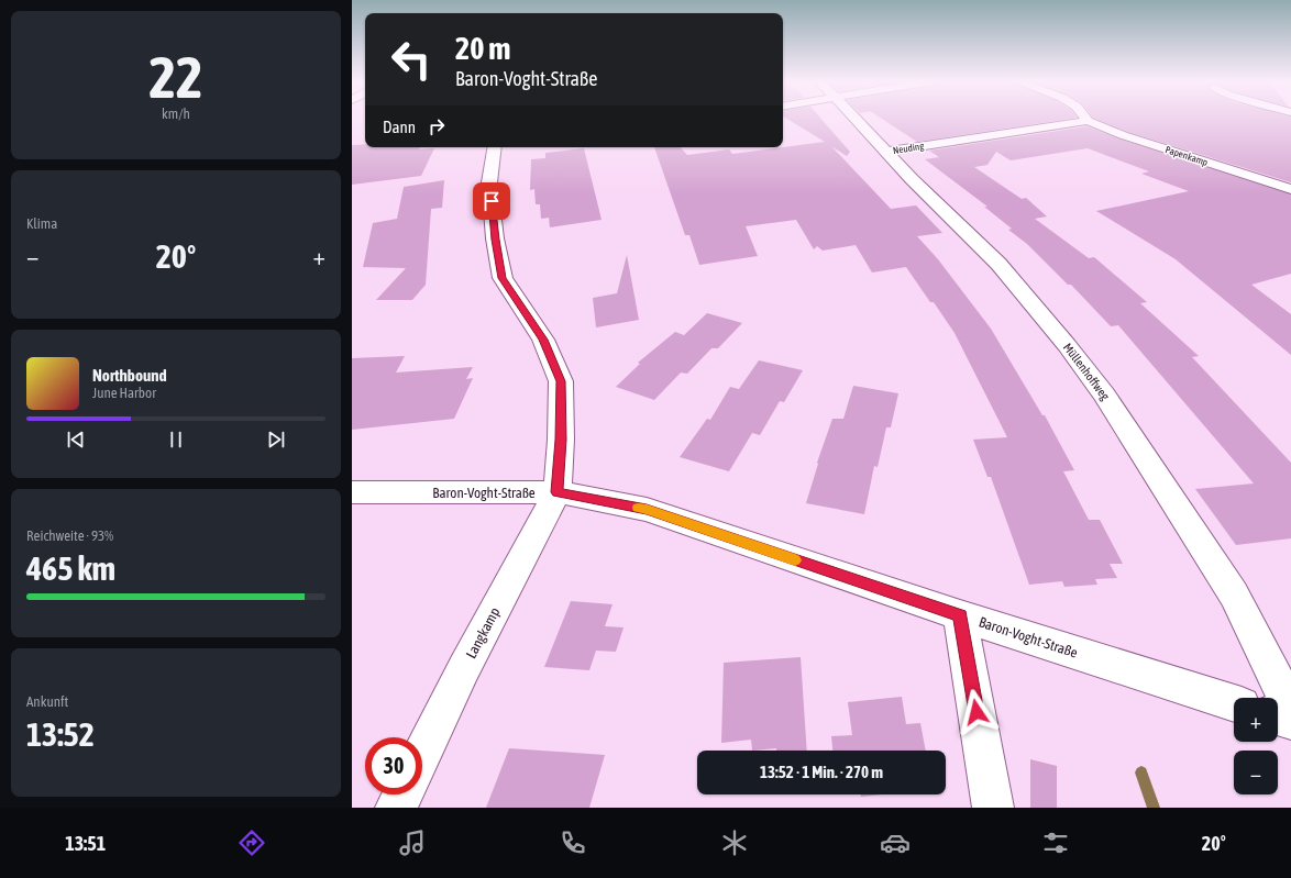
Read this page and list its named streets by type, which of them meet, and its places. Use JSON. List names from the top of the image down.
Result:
{
  "streets": {
    "street": [
      "Neuding",
      "Papenkamp",
      "Müllenhoffweg",
      "Baron-Voght-Straße",
      "Langkamp"
    ]
  },
  "crossings": [
    ["Neuding", "Papenkamp"],
    ["Neuding", "Müllenhoffweg"],
    ["Baron-Voght-Straße", "Langkamp"]
  ],
  "page": {
    "tile": [
      ["22", "km/h"],
      "Klima",
      ["Reichweite · 93%", "465 km"],
      ["Ankunft", "13:52"]
    ],
    "turn": ["20 m", "Baron-Voght-Straße"],
    "then": "Dann",
    "heat": ["−", "20°", "+"],
    "song": ["Northbound", "June Harbor"],
    "map_buttons": ["+", "−"],
    "limit": "30",
    "trip": "13:52 · 1 Min. · 270 m",
    "tabs": ["13:51", "20°"]
  }
}
